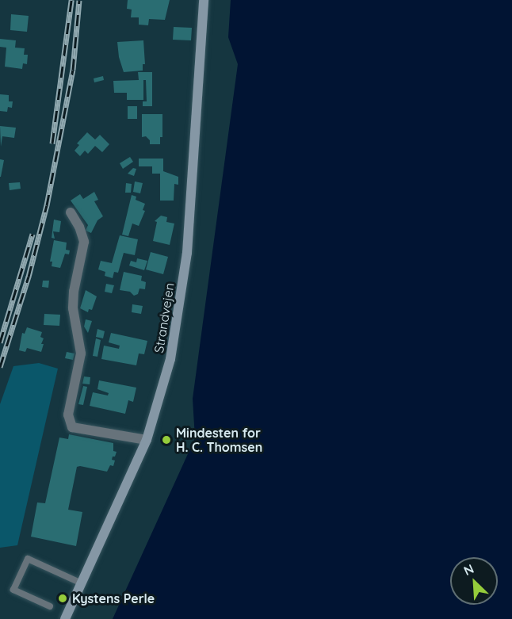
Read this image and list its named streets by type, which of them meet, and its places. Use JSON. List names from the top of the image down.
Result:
{
  "streets": {
    "main road": ["Strandvejen"]
  },
  "places": ["Mindesten for H. C. Thomsen", "Kystens Perle"],
  "north": "top left"
}
